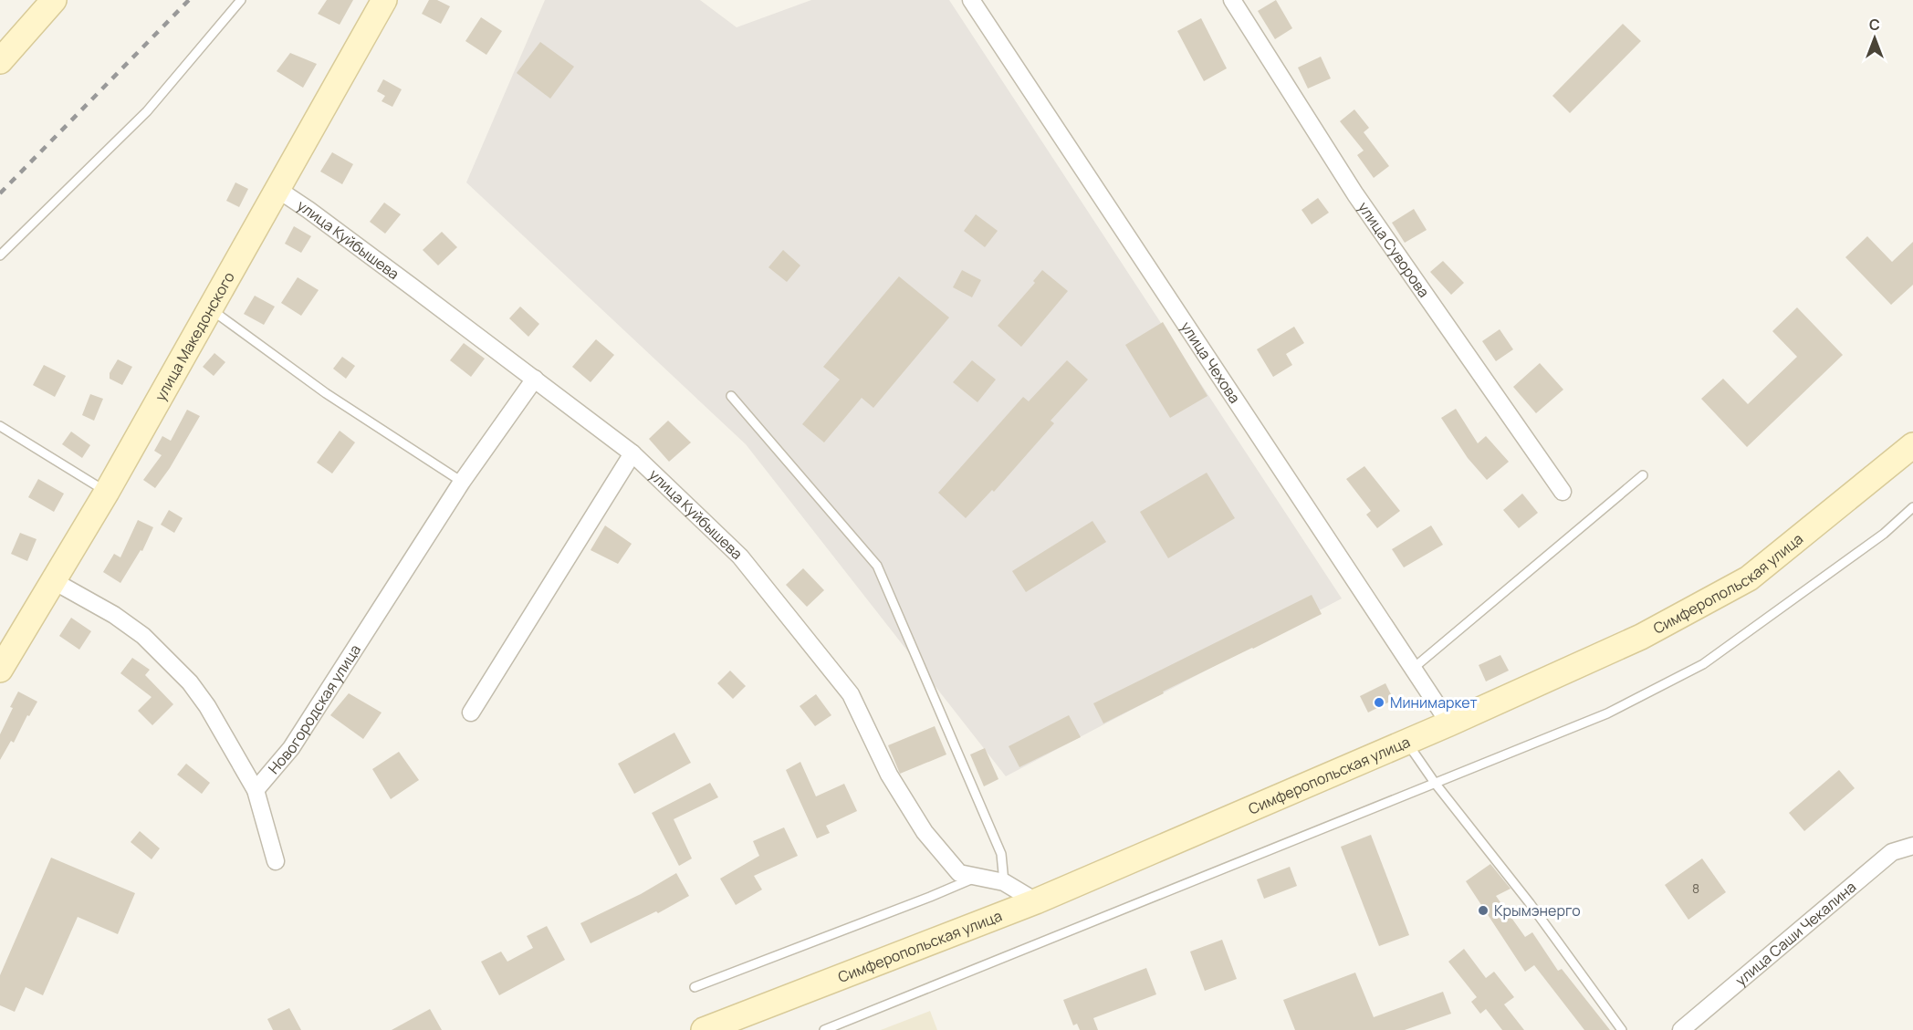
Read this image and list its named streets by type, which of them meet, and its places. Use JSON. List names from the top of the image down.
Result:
{
  "streets": {
    "main road": ["улица Македонского", "Симферопольская улица"],
    "street": [
      "улица Куйбышева",
      "улица Суворова",
      "улица Чехова",
      "Новогородская улица",
      "улица Саши Чекалина"
    ]
  },
  "crossings": [
    ["улица Куйбышева", "улица Македонского"],
    ["улица Куйбышева", "Симферопольская улица"],
    ["улица Куйбышева", "Новогородская улица"],
    ["улица Македонского", "Новогородская улица"],
    ["улица Чехова", "Симферопольская улица"]
  ],
  "places": ["Минимаркет", "Крымэнерго"],
  "house_numbers": ["8"],
  "north": "top"
}
